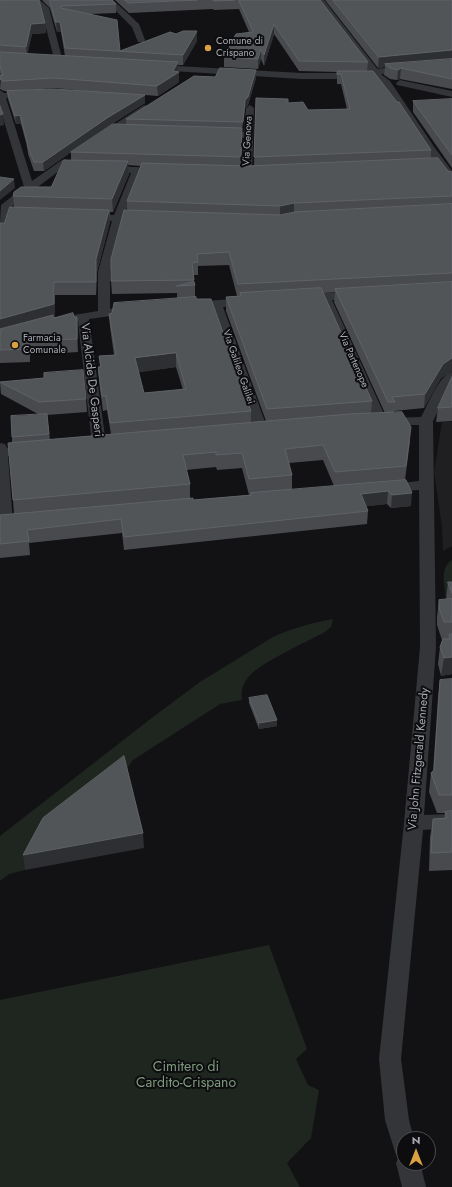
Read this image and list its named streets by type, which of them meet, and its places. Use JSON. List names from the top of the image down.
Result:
{
  "streets": {
    "street": [
      "Via Genova",
      "Via Partenope",
      "Via Galileo Galilei",
      "Via Alcide De Gasperi",
      "Via John Fitzgerald Kennedy"
    ]
  },
  "crossings": [
    ["Via Partenope", "Via John Fitzgerald Kennedy"]
  ],
  "parks": ["Cimitero di Cardito-Crispano"],
  "places": ["Comune di Crispano", "Farmacia Comunale"],
  "north": "top"
}
